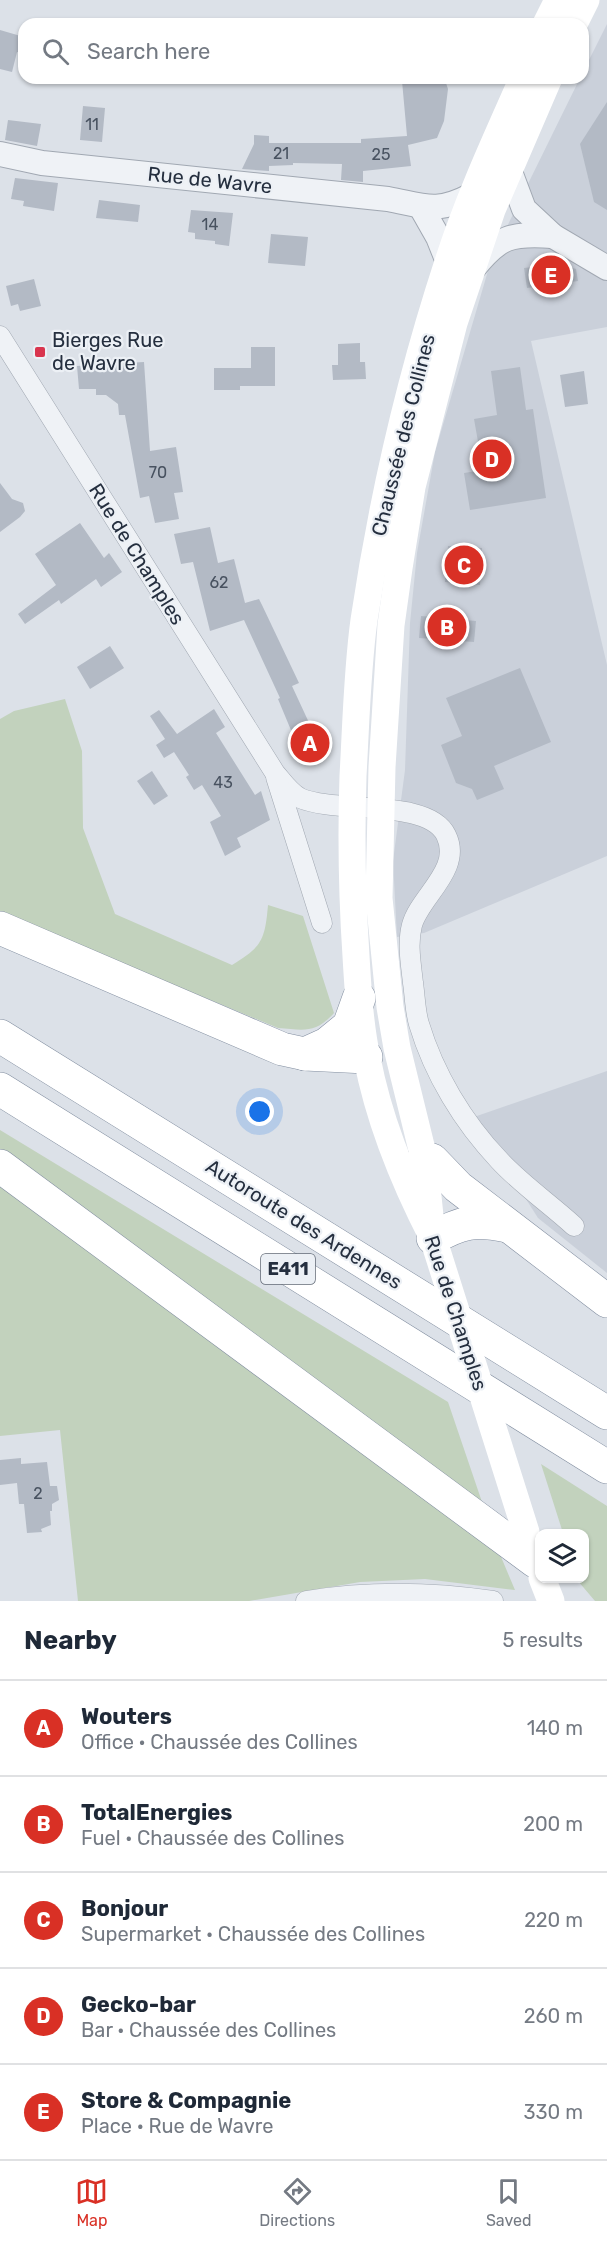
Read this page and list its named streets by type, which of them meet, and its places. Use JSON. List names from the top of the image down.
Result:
{
  "streets": {
    "highway": ["Autoroute des Ardennes", "E411"],
    "main road": ["Chaussée des Collines", "Rue de Champles"],
    "street": ["Rue de Wavre"]
  },
  "crossings": [
    ["Rue de Wavre", "Chaussée des Collines"],
    ["Chaussée des Collines", "Rue de Champles"]
  ],
  "places": {
    "transit": ["Bierges Rue de Wavre"]
  },
  "house_numbers": [
    "11",
    "21",
    "25",
    "14",
    "70",
    "62",
    "43",
    "2"
  ],
  "page": {
    "search": "Search here",
    "pins": [
      "E",
      "D",
      "C",
      "B",
      "A"
    ],
    "heading": ["Nearby", "5 results"],
    "list": [
      {
        "mark": "A",
        "name": "Wouters",
        "note": "Office · Chaussée des Collines",
        "value": "140 m"
      },
      {
        "mark": "B",
        "name": "TotalEnergies",
        "note": "Fuel · Chaussée des Collines",
        "value": "200 m"
      },
      {
        "mark": "C",
        "name": "Bonjour",
        "note": "Supermarket · Chaussée des Collines",
        "value": "220 m"
      },
      {
        "mark": "D",
        "name": "Gecko-bar",
        "note": "Bar · Chaussée des Collines",
        "value": "260 m"
      },
      {
        "mark": "E",
        "name": "Store & Compagnie",
        "note": "Place · Rue de Wavre",
        "value": "330 m"
      }
    ],
    "nav": ["Map", "Directions", "Saved"]
  }
}
